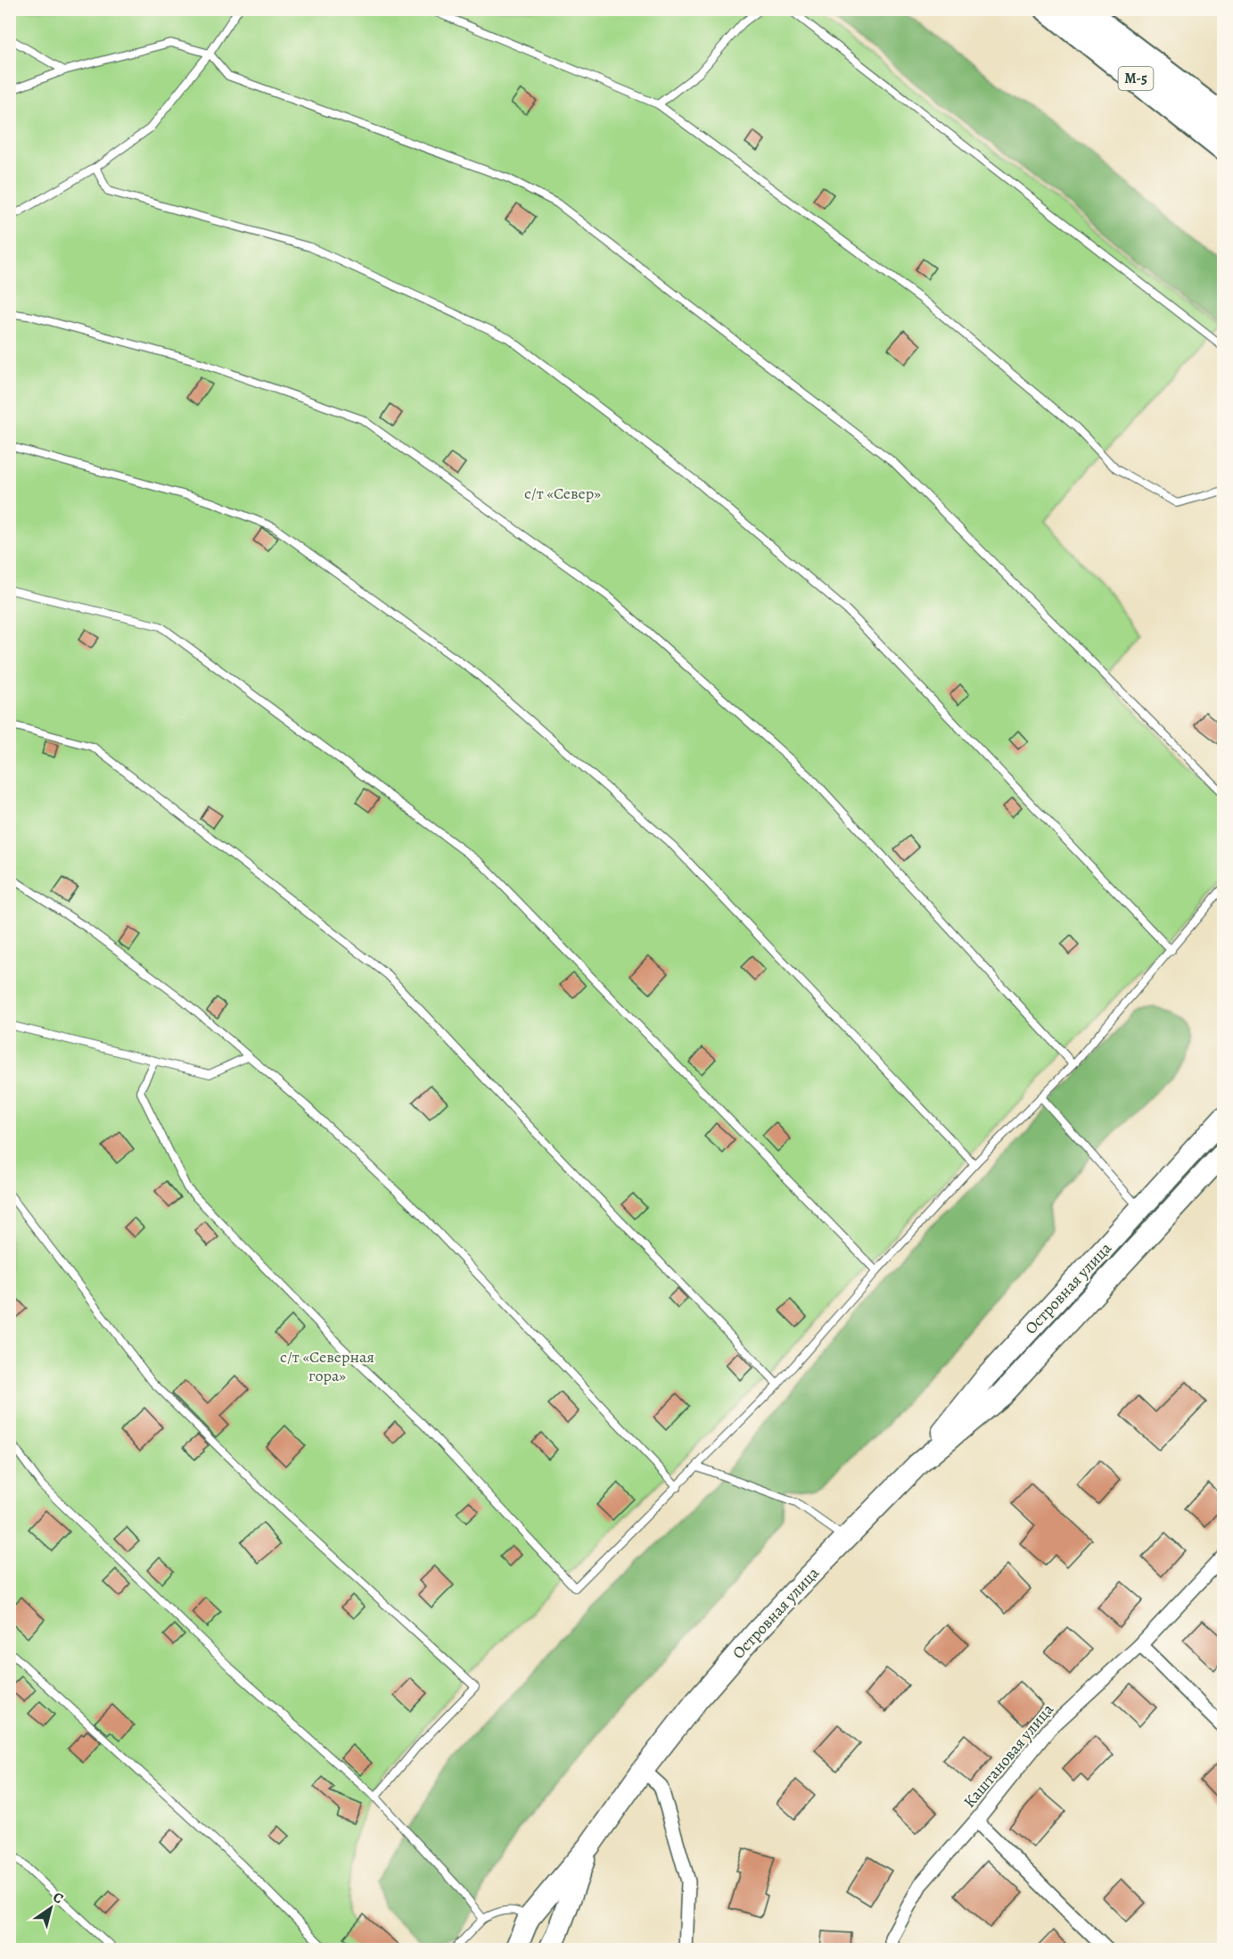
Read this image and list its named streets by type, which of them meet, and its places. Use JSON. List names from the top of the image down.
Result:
{
  "streets": {
    "highway": ["М-5"],
    "main road": ["Островная улица"],
    "street": ["Каштановая улица"]
  },
  "parks": ["с/т «Север»", "с/т «Северная гора»"],
  "north": "top right"
}
